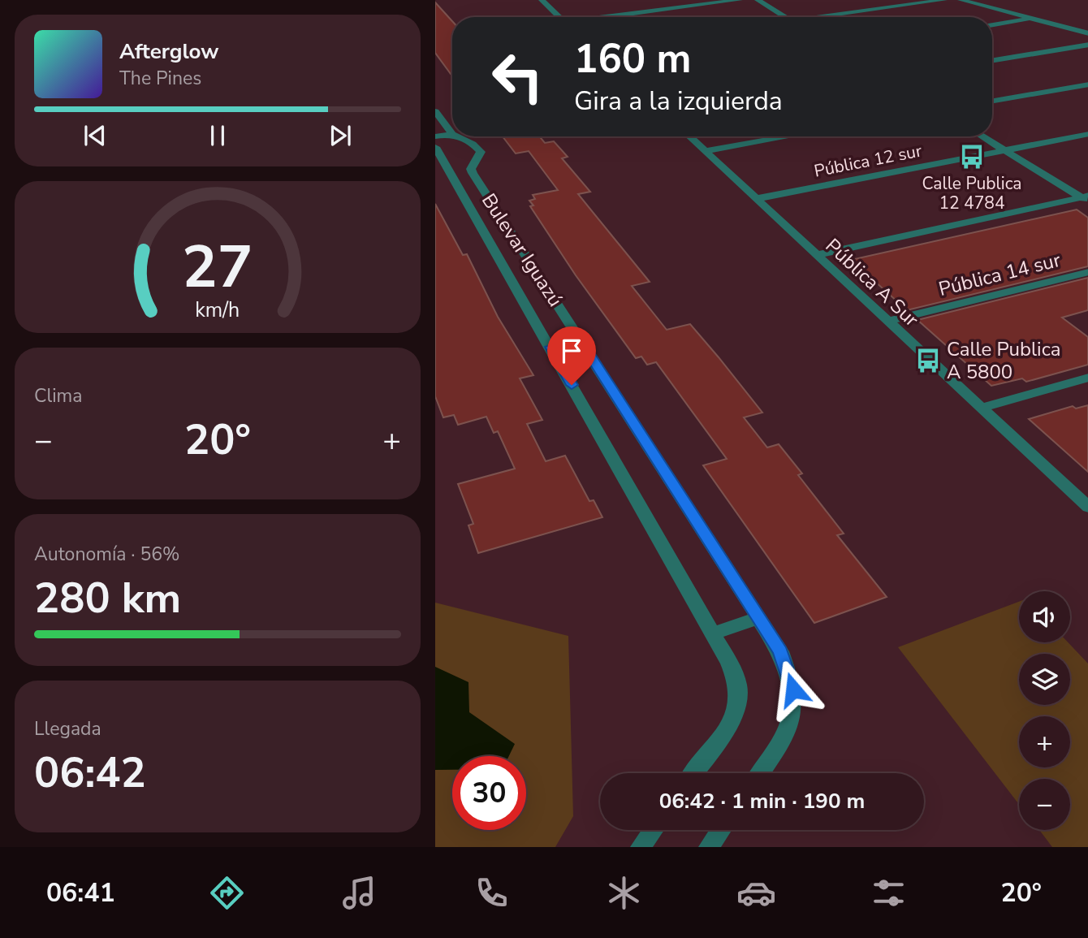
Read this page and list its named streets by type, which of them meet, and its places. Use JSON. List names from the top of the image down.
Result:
{
  "streets": {
    "street": [
      "Pública 12 sur",
      "Bulevar Iguazú",
      "Pública 14 sur",
      "Pública A Sur"
    ]
  },
  "crossings": [
    ["Pública 12 sur", "Pública A Sur"],
    ["Pública 14 sur", "Pública A Sur"]
  ],
  "places": {
    "bus stop": ["Calle Publica 12 4784", "Calle Publica A 5800"]
  },
  "page": {
    "turn": ["160 m", "Gira a la izquierda"],
    "song": ["Afterglow", "The Pines"],
    "tile": [
      "Clima",
      ["Autonomía · 56%", "280 km"],
      ["Llegada", "06:42"]
    ],
    "heat": ["−", "20°", "+"],
    "map_buttons": ["+", "−"],
    "limit": "30",
    "trip": "06:42 · 1 min · 190 m",
    "tabs": ["06:41", "20°"],
    "gauge": ["27", "km/h"]
  }
}
